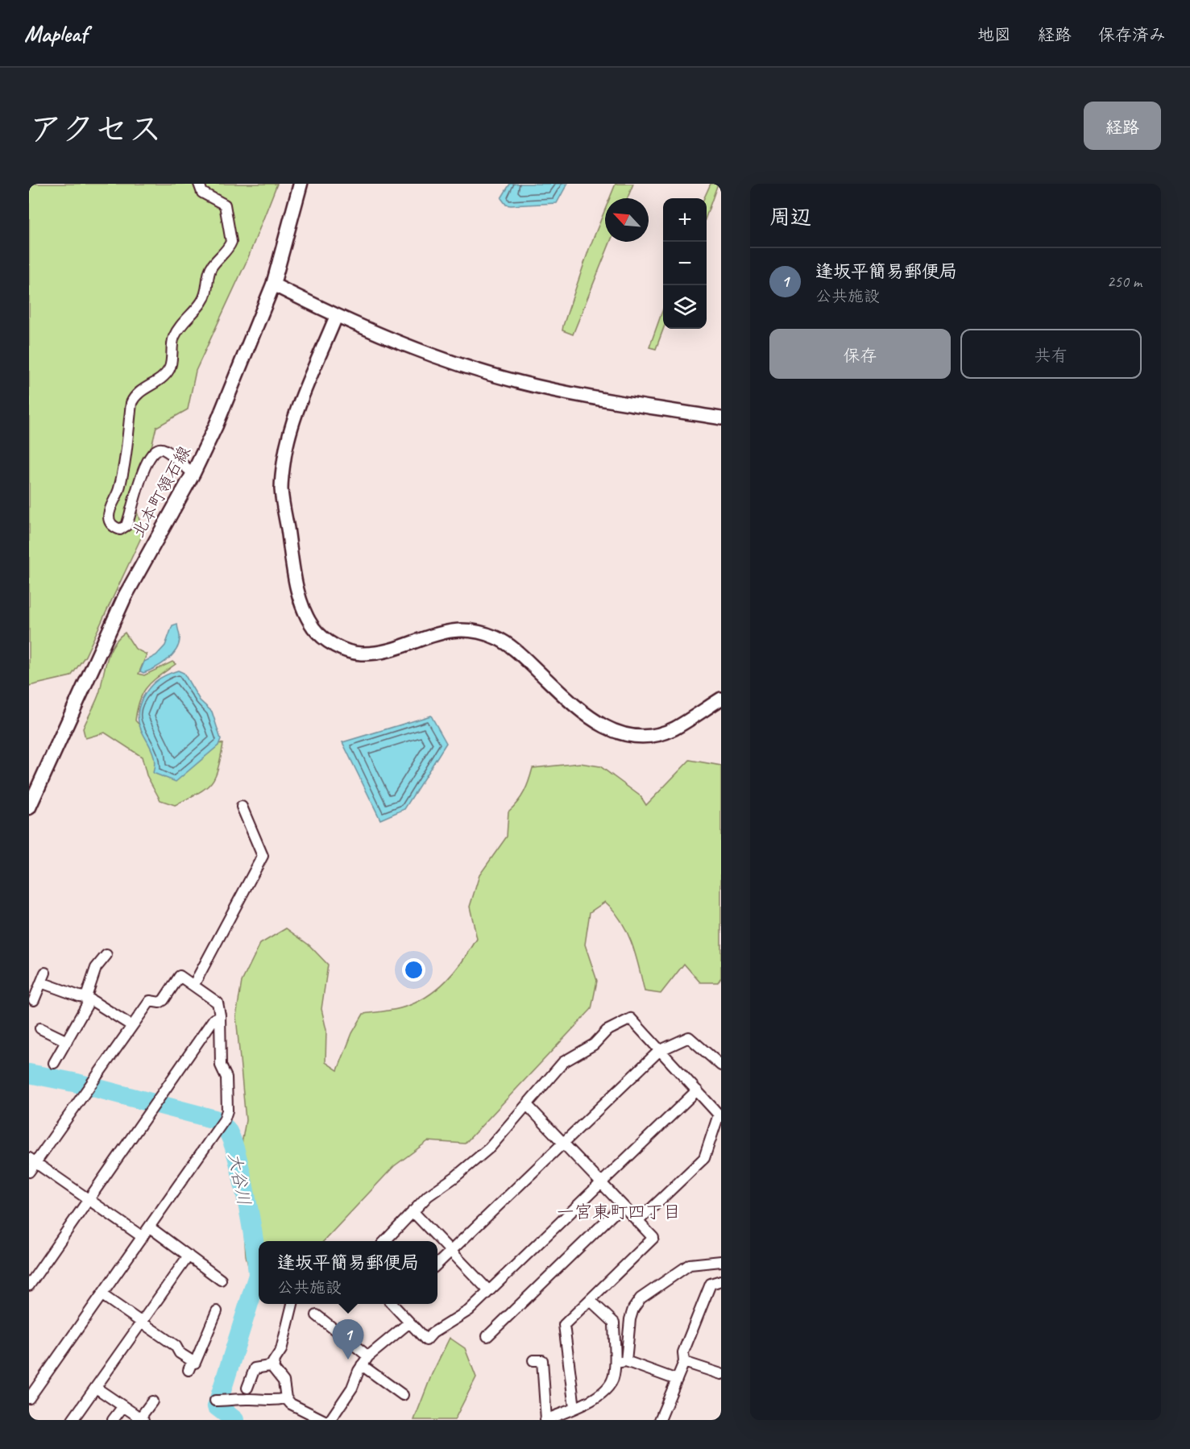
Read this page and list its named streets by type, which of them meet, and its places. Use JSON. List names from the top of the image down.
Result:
{
  "streets": {
    "main road": ["北本町領石線"]
  },
  "districts": ["一宮東町四丁目"],
  "water": ["大谷川"],
  "north": "top left",
  "page": {
    "header": "Mapleaf",
    "nav": ["地図", "経路", "保存済み"],
    "title": "アクセス",
    "buttons": [
      "経路",
      ["保存", "共有"]
    ],
    "heading": "周辺",
    "map_buttons": ["+", "−"],
    "list": [
      {
        "mark": "1",
        "name": "逢坂平簡易郵便局",
        "note": "公共施設",
        "value": "250 m"
      }
    ],
    "popup": ["逢坂平簡易郵便局", "公共施設"],
    "pins": "1"
  }
}
